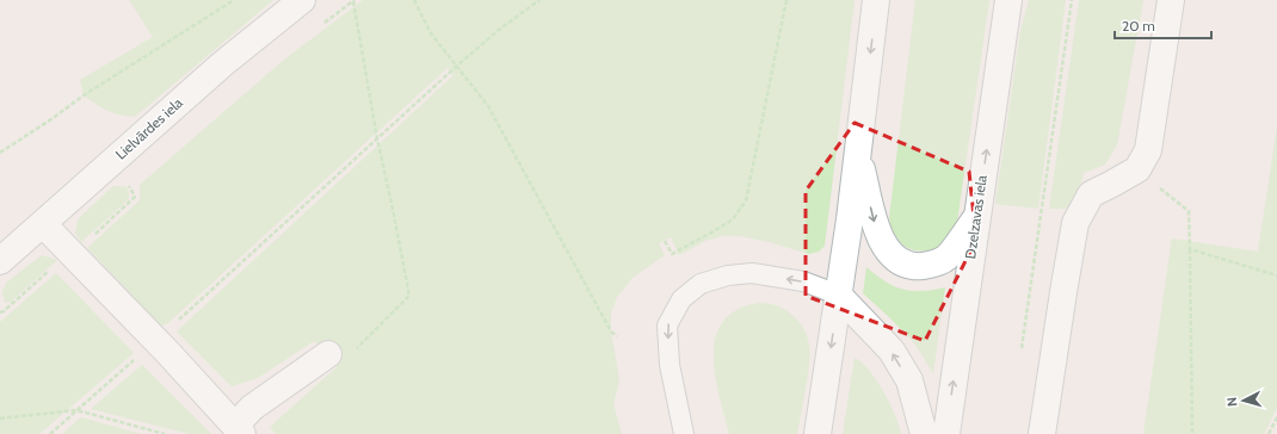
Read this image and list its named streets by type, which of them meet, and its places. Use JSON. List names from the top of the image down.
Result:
{
  "streets": {
    "street": ["Lielvārdes iela", "Dzelzavas iela"]
  },
  "scale_bar": "20 m",
  "north": "left"
}
